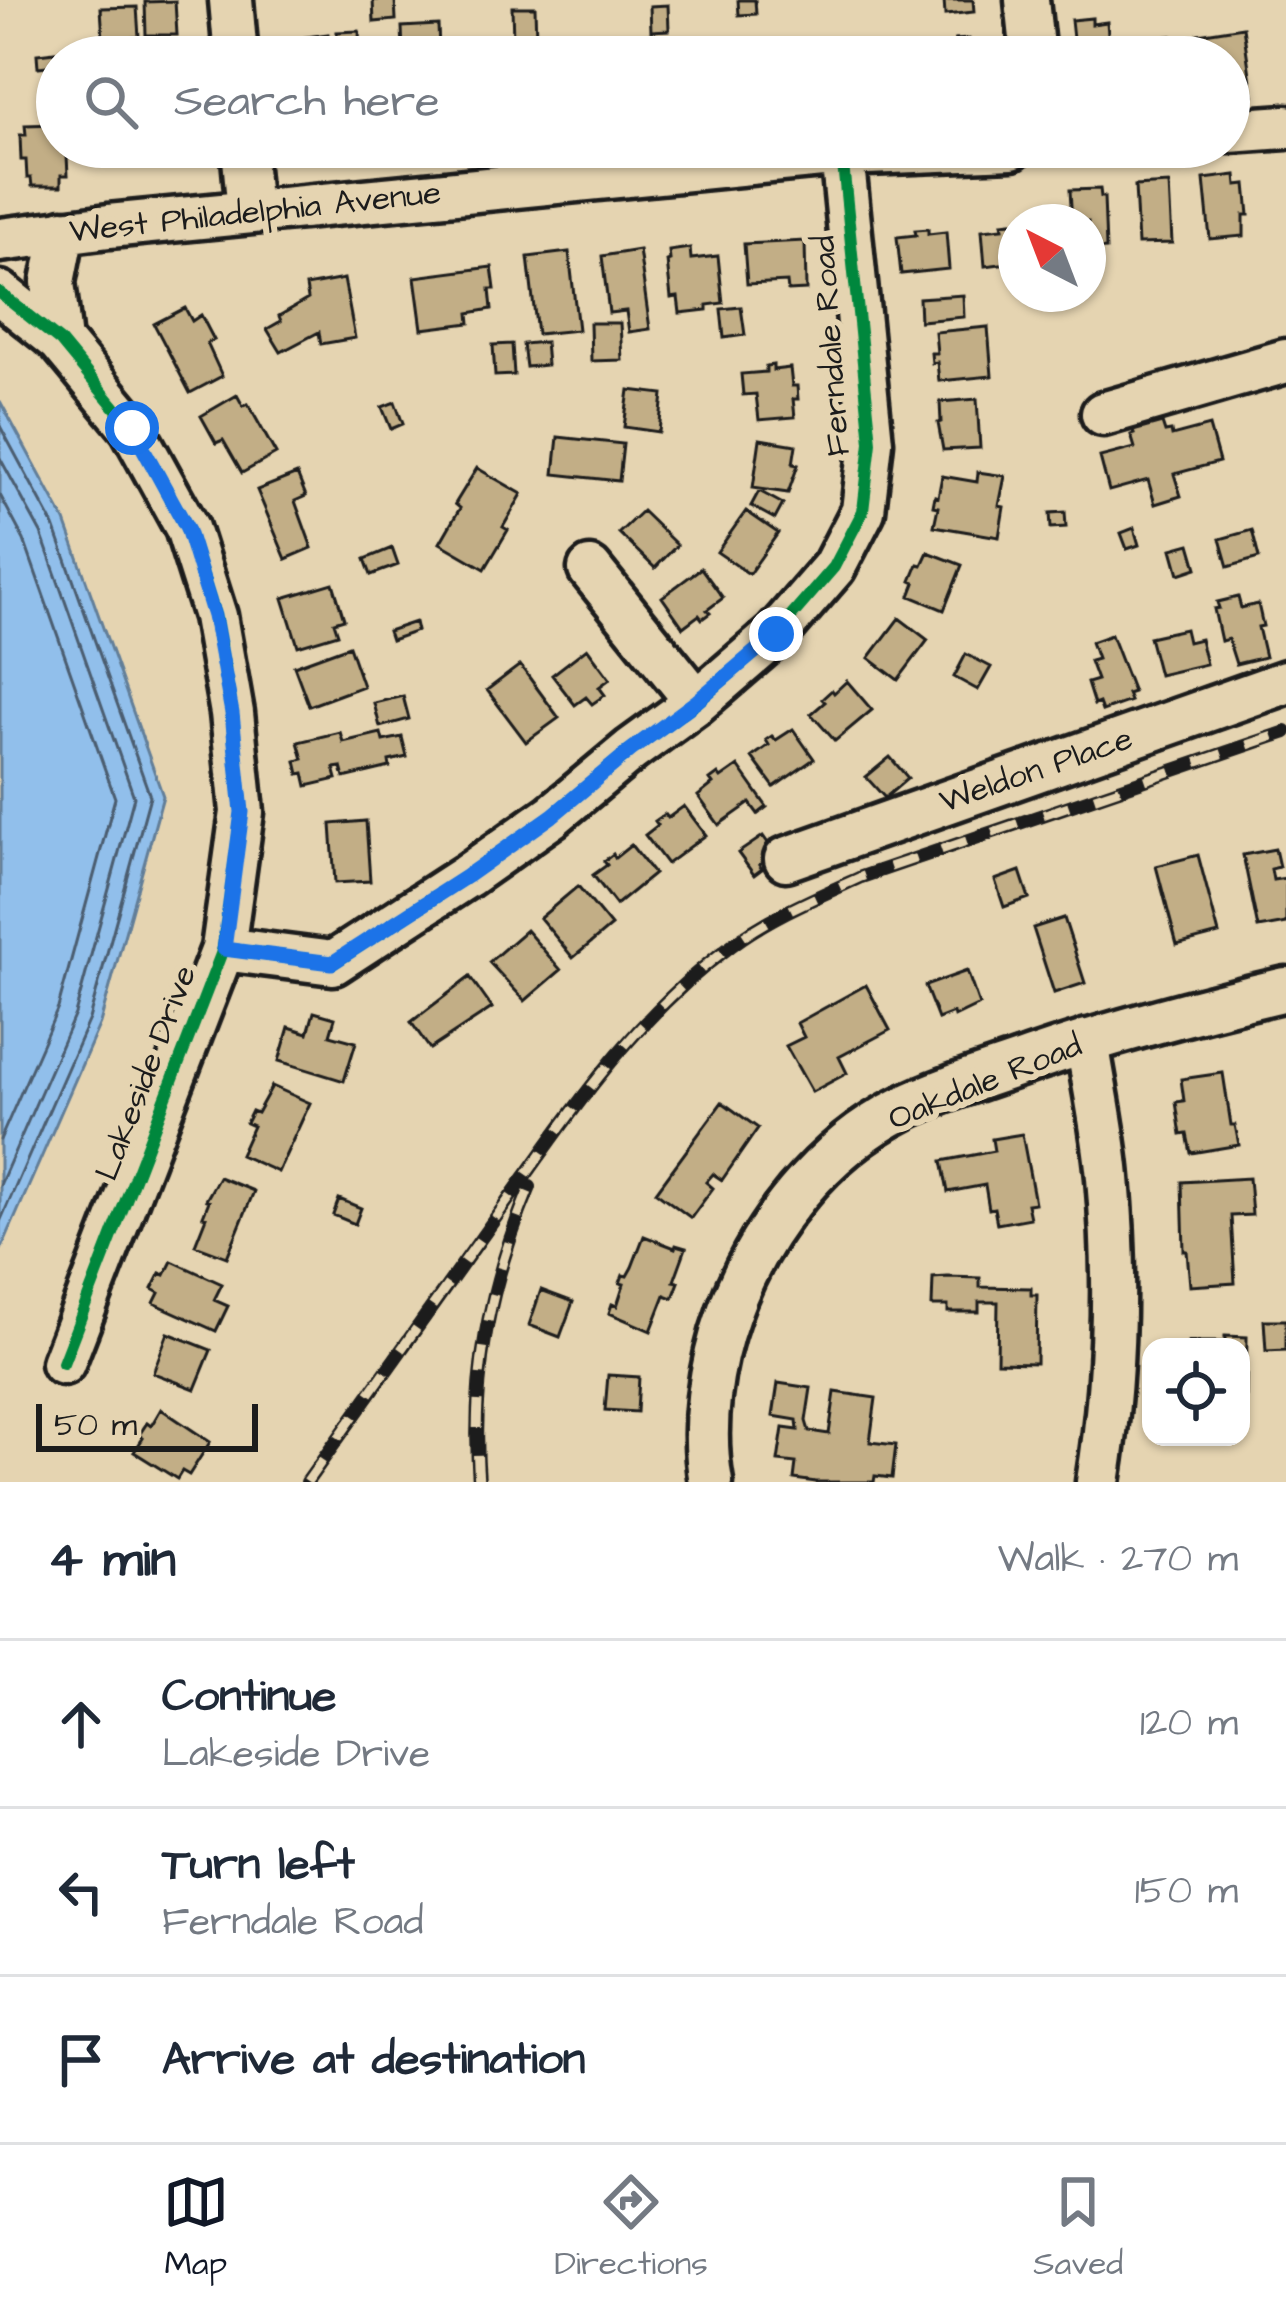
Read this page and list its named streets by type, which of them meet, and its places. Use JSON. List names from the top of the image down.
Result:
{
  "streets": {
    "street": [
      "West Philadelphia Avenue",
      "Ferndale Road",
      "Weldon Place",
      "Lakeside Drive",
      "Oakdale Road"
    ]
  },
  "crossings": [
    ["Ferndale Road", "Lakeside Drive"]
  ],
  "scale_bar": "50 m",
  "north": "top left",
  "page": {
    "search": "Search here",
    "scale": "50 m",
    "heading": ["4 min", "Walk · 270 m"],
    "list": [
      ["Continue", "Lakeside Drive", "120 m"],
      ["Turn left", "Ferndale Road", "150 m"],
      "Arrive at destination"
    ],
    "nav": ["Map", "Directions", "Saved"]
  }
}
